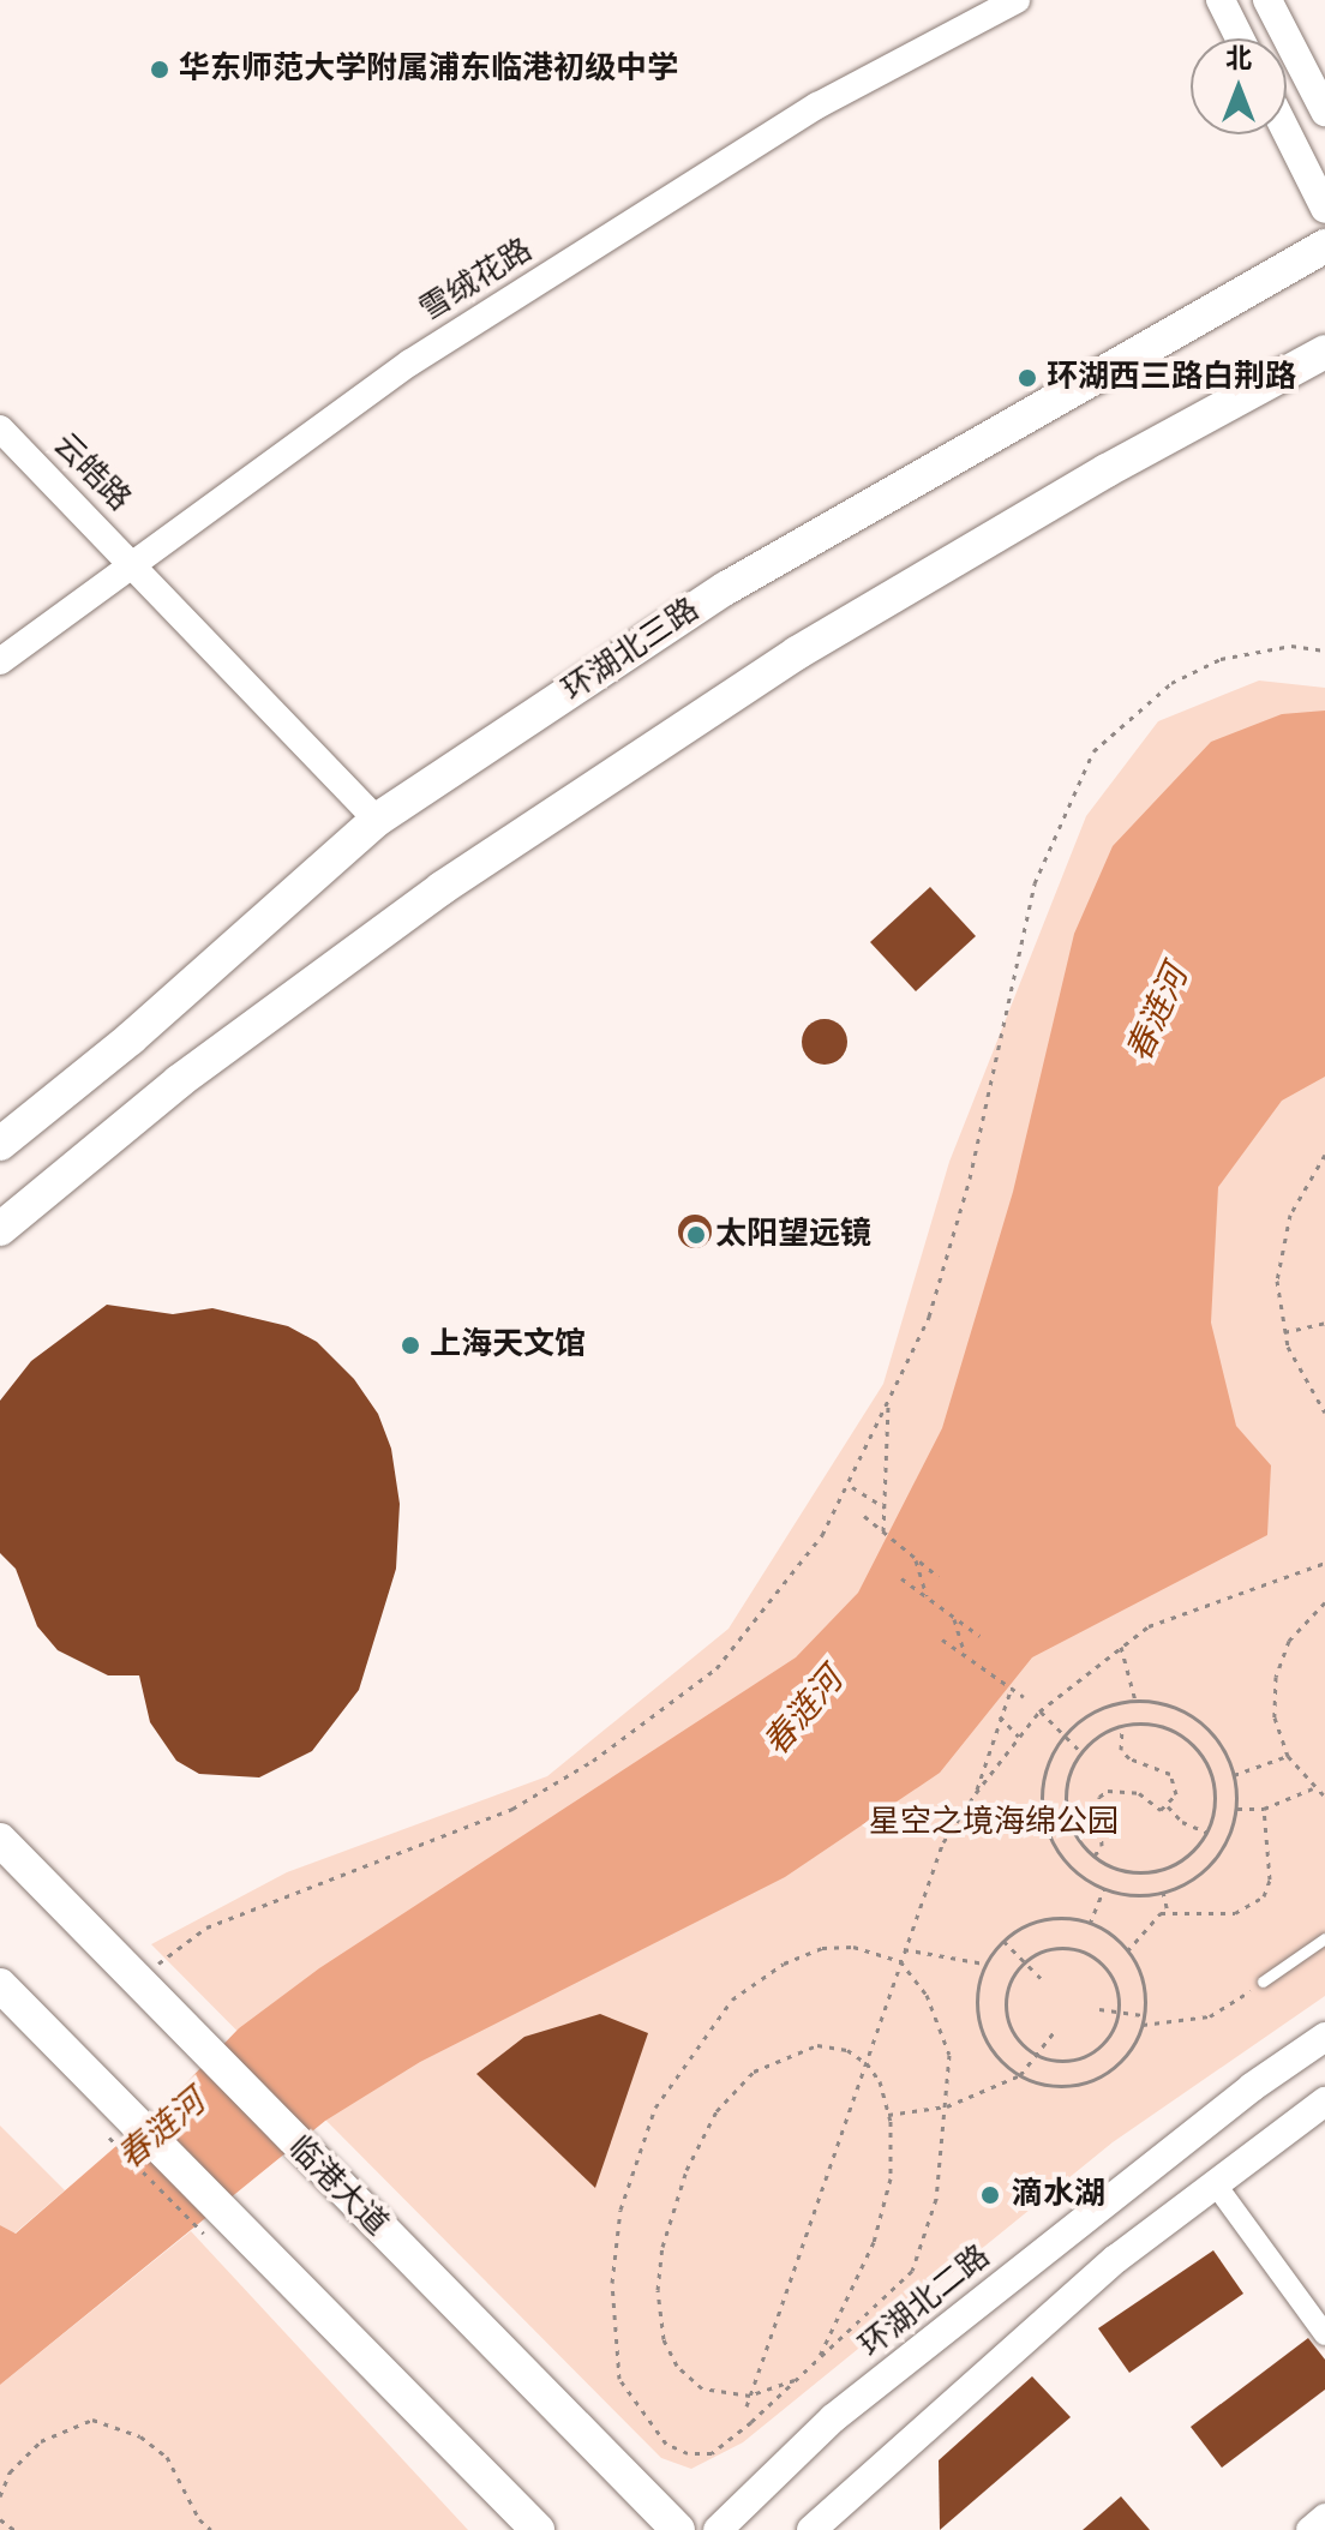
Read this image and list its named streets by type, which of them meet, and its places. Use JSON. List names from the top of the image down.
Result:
{
  "streets": {
    "main road": ["环湖北三路", "临港大道", "环湖北二路"],
    "street": ["雪绒花路", "云皓路"]
  },
  "crossings": [
    ["雪绒花路", "云皓路"],
    ["云皓路", "环湖北三路"]
  ],
  "water": ["春涟河"],
  "parks": ["星空之境海绵公园"],
  "places": [
    "华东师范大学附属浦东临港初级中学",
    "环湖西三路白荆路",
    "太阳望远镜",
    "上海天文馆",
    "滴水湖"
  ],
  "north": "top"
}
